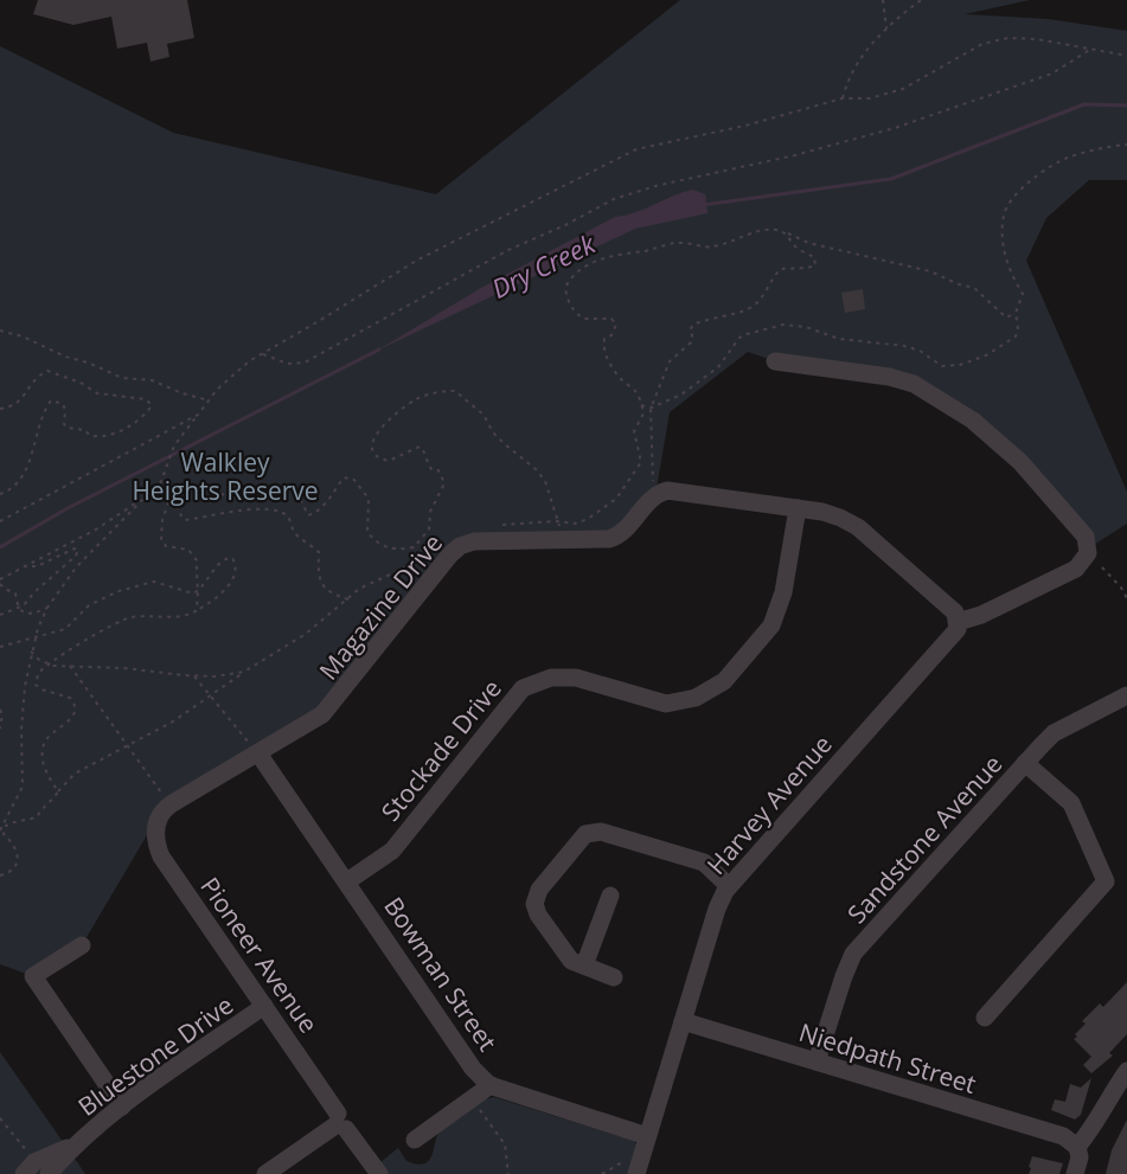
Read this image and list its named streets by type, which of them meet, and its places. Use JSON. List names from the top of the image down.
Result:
{
  "streets": {
    "street": [
      "Magazine Drive",
      "Stockade Drive",
      "Harvey Avenue",
      "Sandstone Avenue",
      "Pioneer Avenue",
      "Bowman Street",
      "Bluestone Drive",
      "Niedpath Street"
    ]
  },
  "crossings": [
    ["Magazine Drive", "Stockade Drive"],
    ["Magazine Drive", "Harvey Avenue"],
    ["Magazine Drive", "Pioneer Avenue"],
    ["Magazine Drive", "Bowman Street"],
    ["Stockade Drive", "Bowman Street"],
    ["Harvey Avenue", "Bowman Street"],
    ["Harvey Avenue", "Niedpath Street"],
    ["Sandstone Avenue", "Niedpath Street"],
    ["Pioneer Avenue", "Bluestone Drive"]
  ],
  "water": ["Dry Creek"],
  "parks": ["Walkley Heights Reserve"]
}
